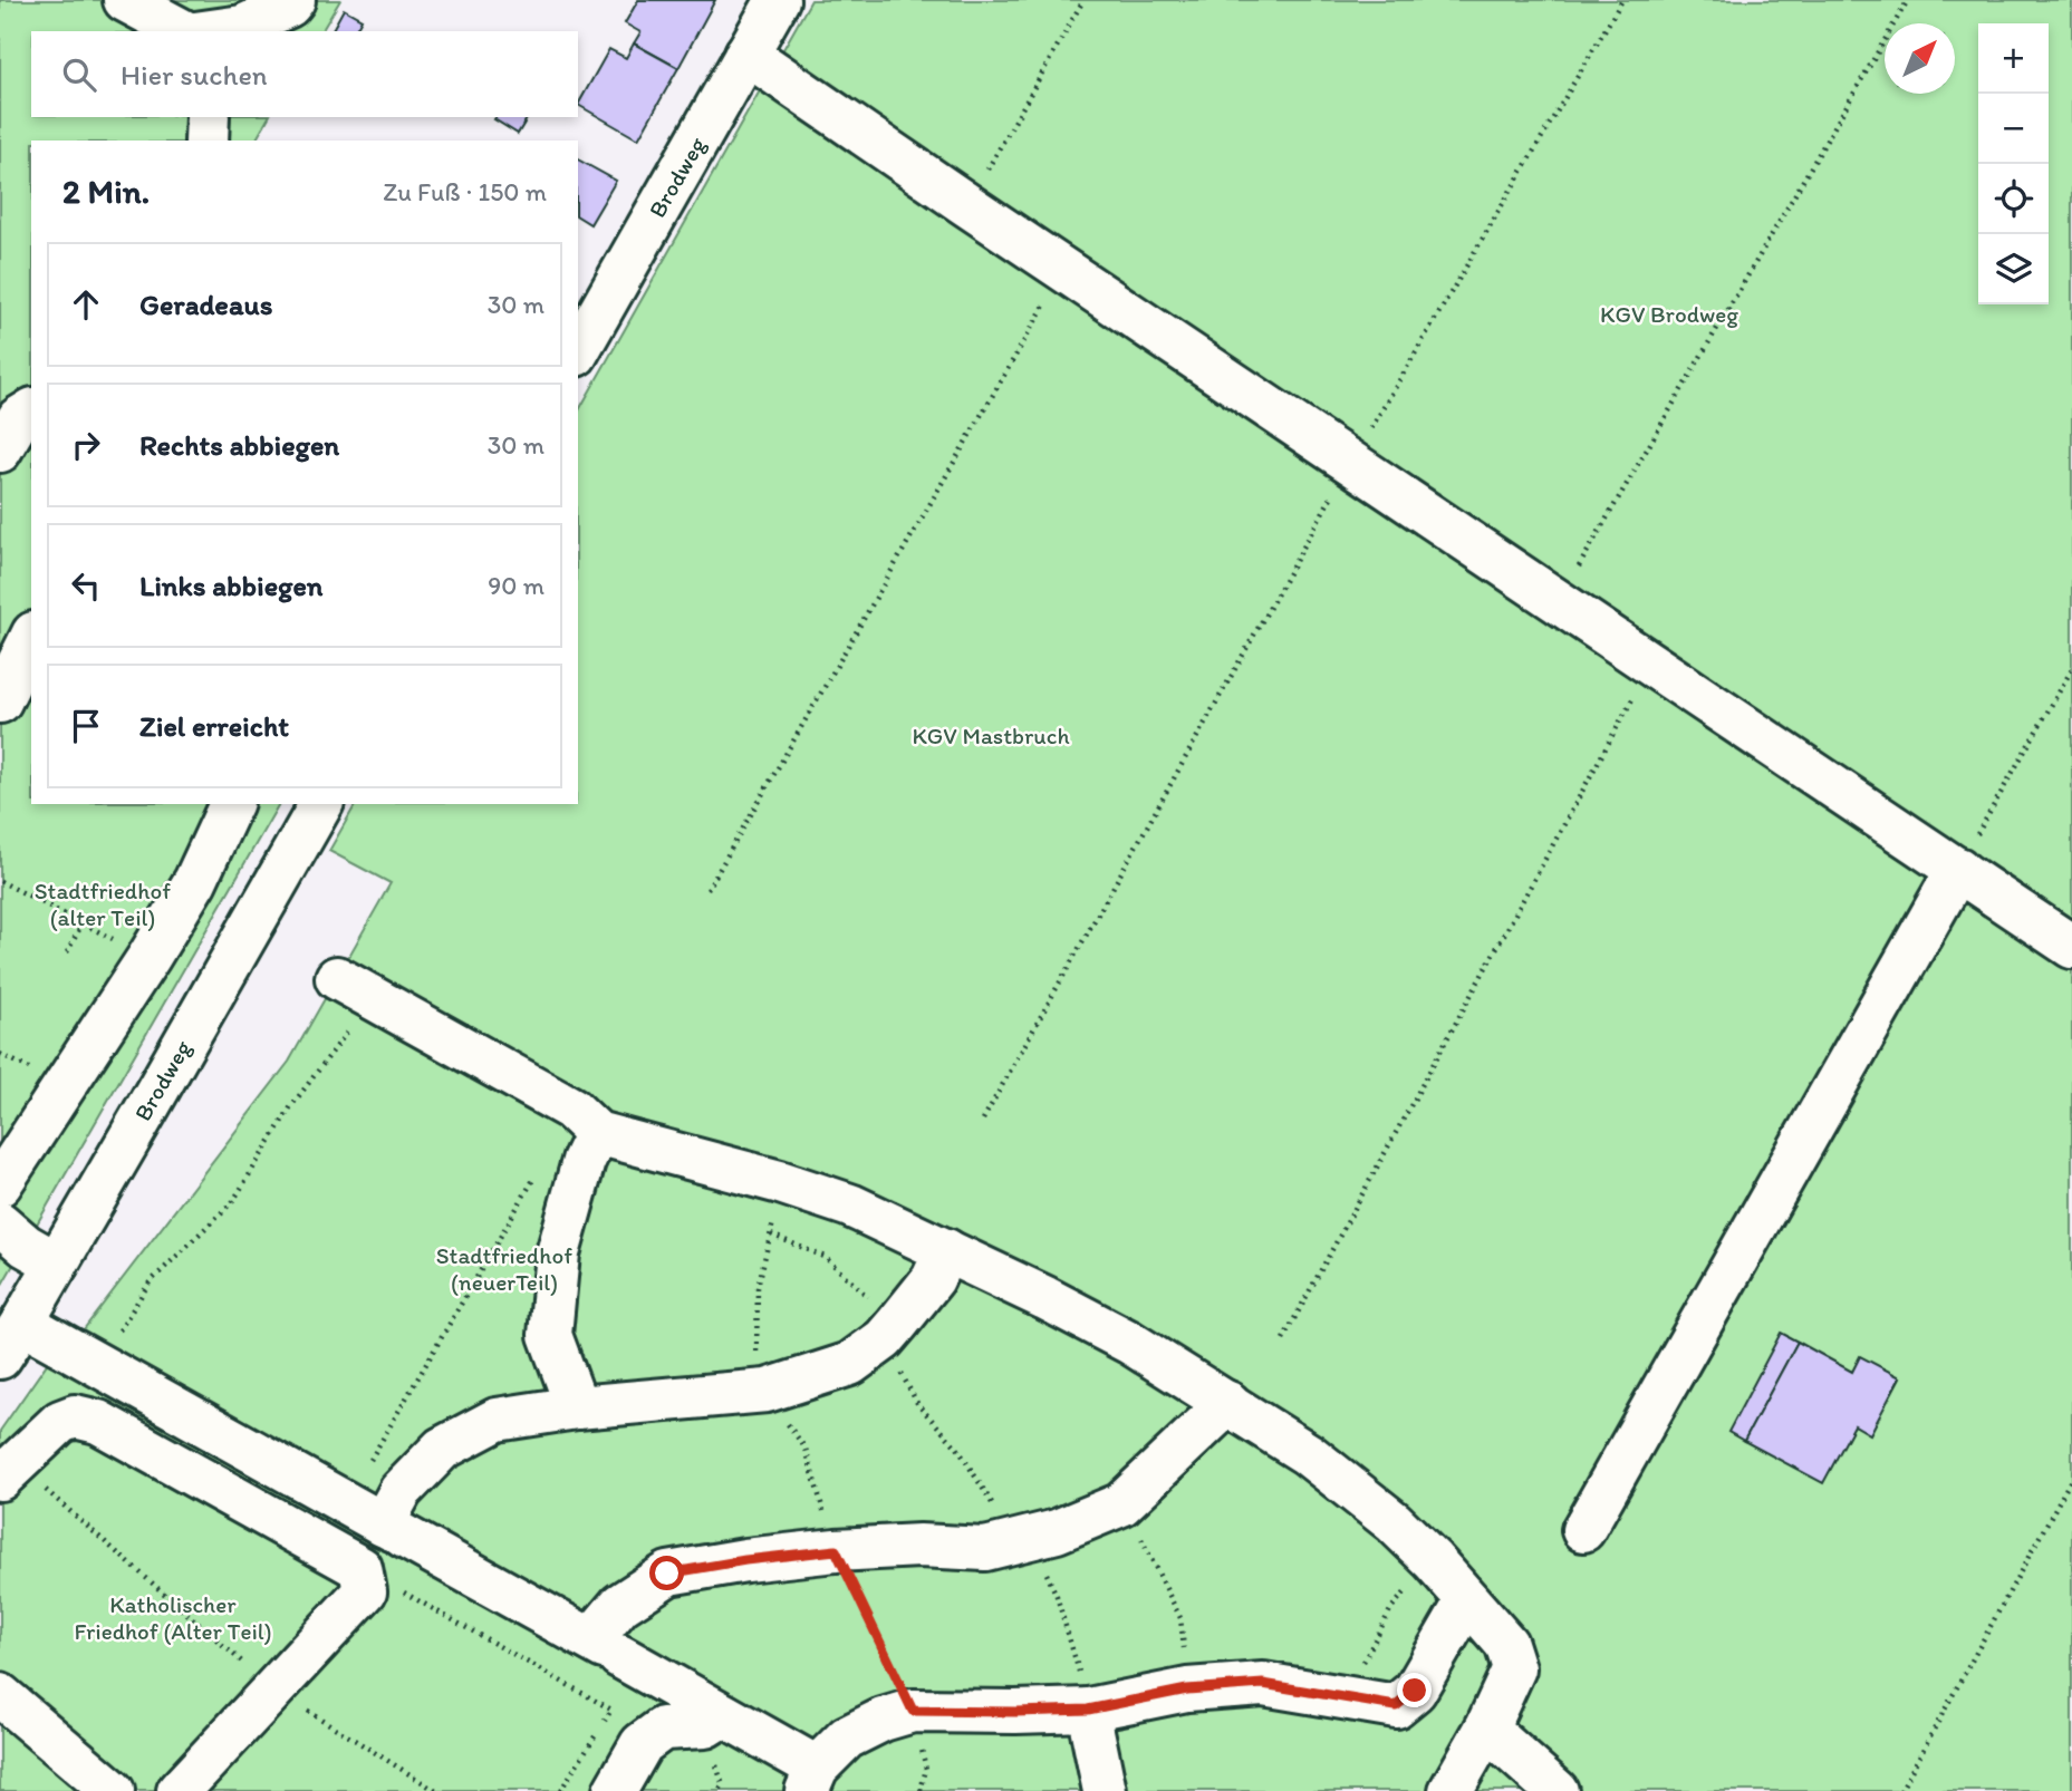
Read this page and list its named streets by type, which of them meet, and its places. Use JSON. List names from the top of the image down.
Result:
{
  "streets": {
    "street": ["Brodweg"]
  },
  "parks": [
    "KGV Brodweg",
    "KGV Mastbruch",
    "Stadtfriedhof (alter Teil)",
    "Stadtfriedhof (neuerTeil)",
    "Katholischer Friedhof (Alter Teil)"
  ],
  "north": "top right",
  "page": {
    "map_buttons": ["+", "−"],
    "search": "Hier suchen",
    "heading": ["2 Min.", "Zu Fuß · 150 m"],
    "list": [
      ["Geradeaus", "30 m"],
      ["Rechts abbiegen", "30 m"],
      ["Links abbiegen", "90 m"],
      "Ziel erreicht"
    ]
  }
}
